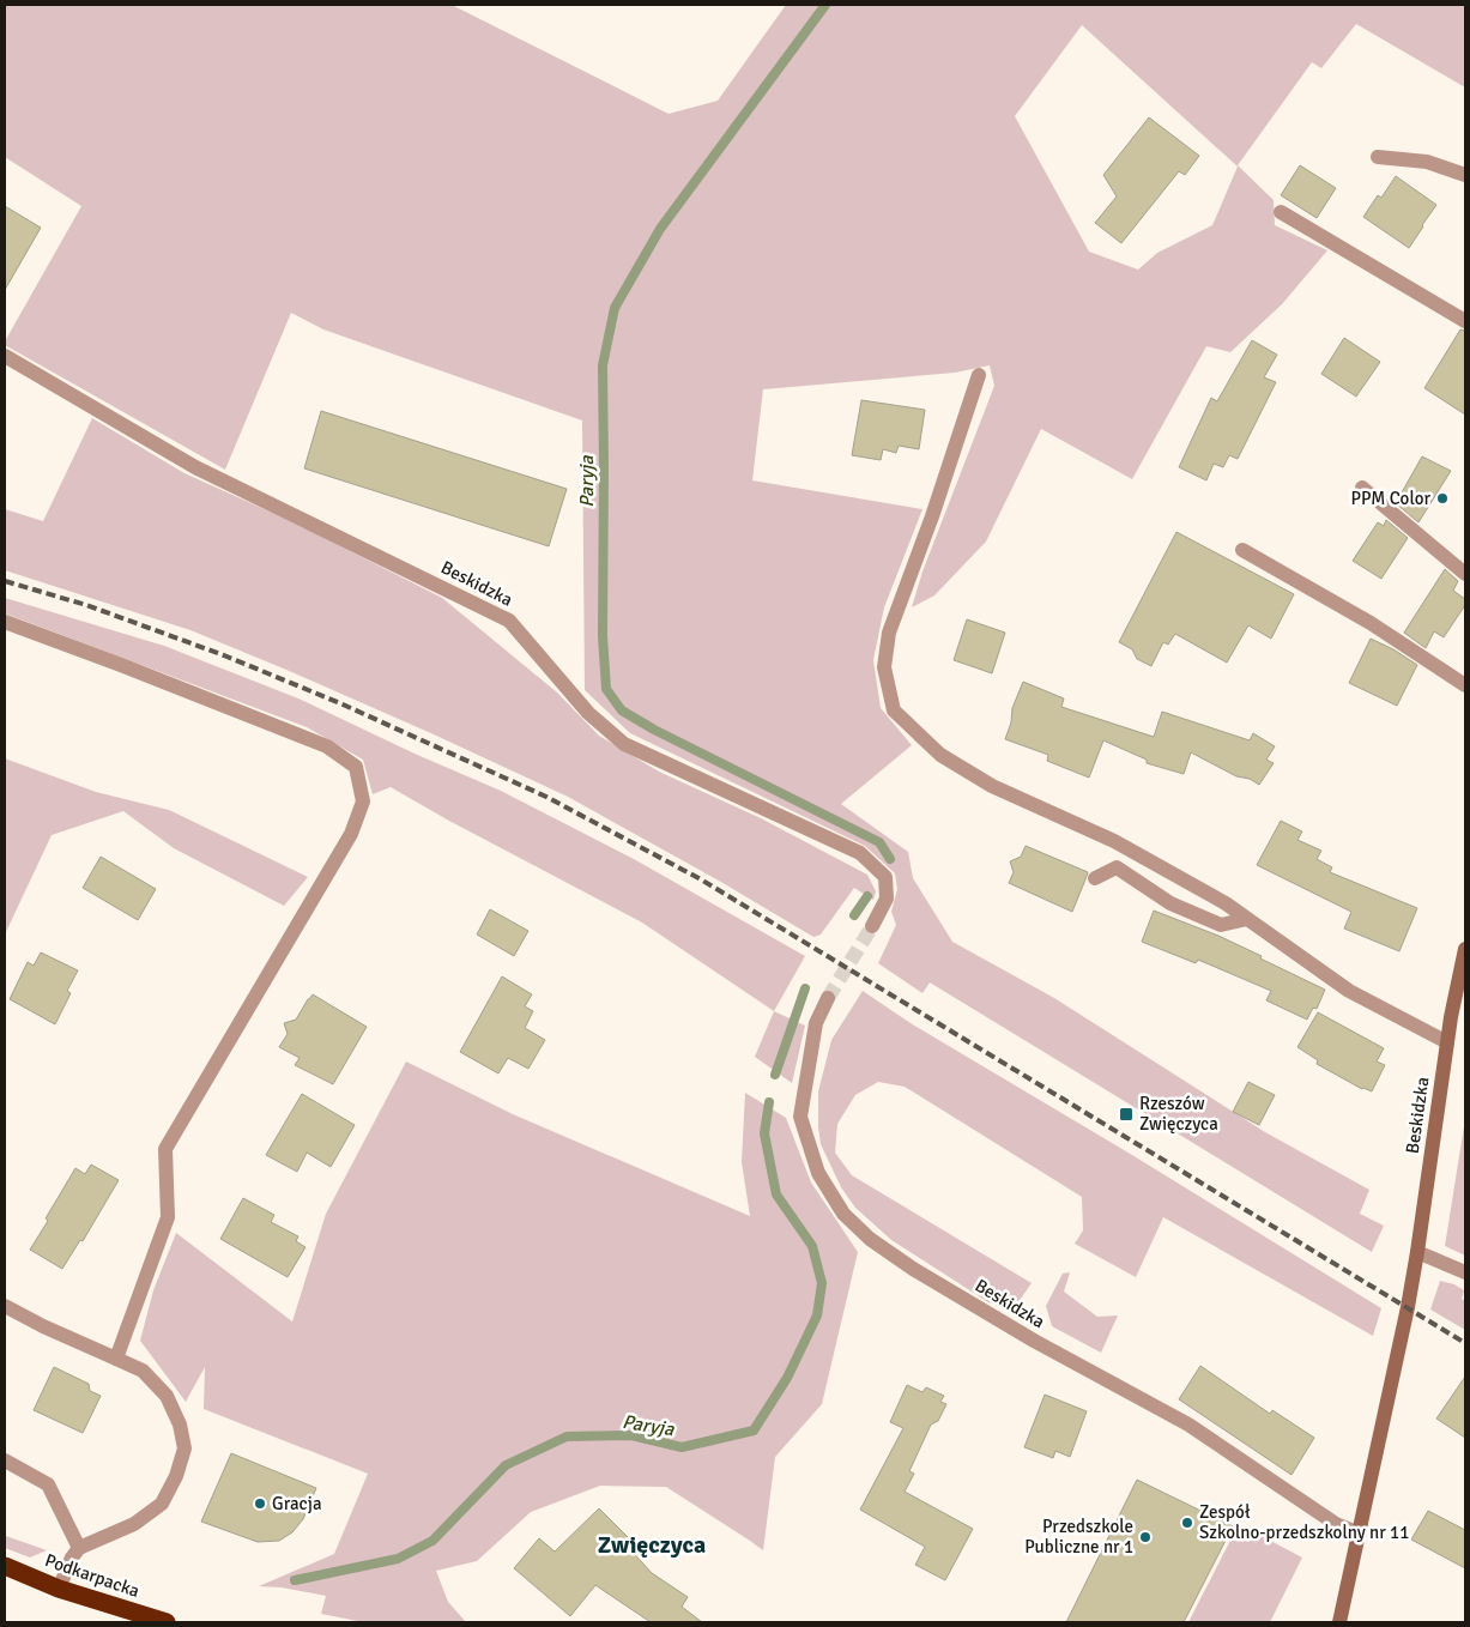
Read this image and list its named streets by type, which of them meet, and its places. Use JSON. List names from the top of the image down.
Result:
{
  "streets": {
    "highway": ["Podkarpacka"],
    "street": ["Beskidzka"]
  },
  "districts": ["Zwięczyca"],
  "water": ["Paryja"],
  "places": {
    "other": [
      "PPM Color",
      "Gracja",
      "Zespół Szkolno-przedszkolny nr 11",
      "Przedszkole Publiczne nr 1"
    ],
    "transit": ["Rzeszów Zwięczyca"]
  }
}
